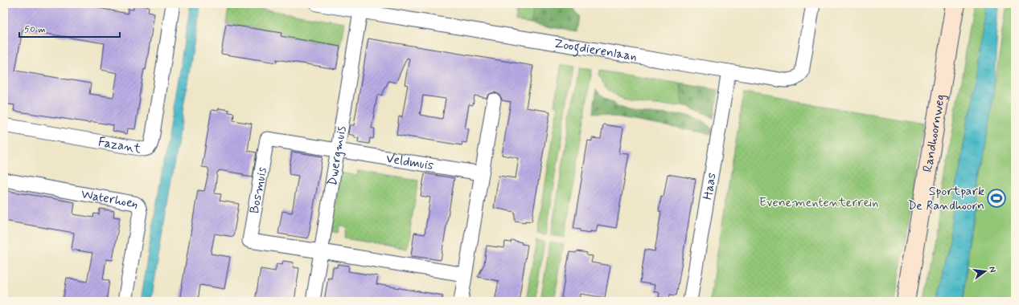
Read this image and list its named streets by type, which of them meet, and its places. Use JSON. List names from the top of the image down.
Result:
{
  "streets": {
    "street": [
      "Zoogdierenlaan",
      "Randhoornweg",
      "Fazant",
      "Dwergmuis",
      "Veldmuis",
      "Haas",
      "Bosmuis",
      "Waterhoen"
    ]
  },
  "crossings": [
    ["Zoogdierenlaan", "Dwergmuis"],
    ["Zoogdierenlaan", "Haas"],
    ["Dwergmuis", "Veldmuis"],
    ["Dwergmuis", "Bosmuis"],
    ["Veldmuis", "Bosmuis"]
  ],
  "parks": ["Evenemententerrein"],
  "places": {
    "sports": ["Sportpark De Randhoorn"]
  },
  "scale_bar": "50 m",
  "north": "right"
}
